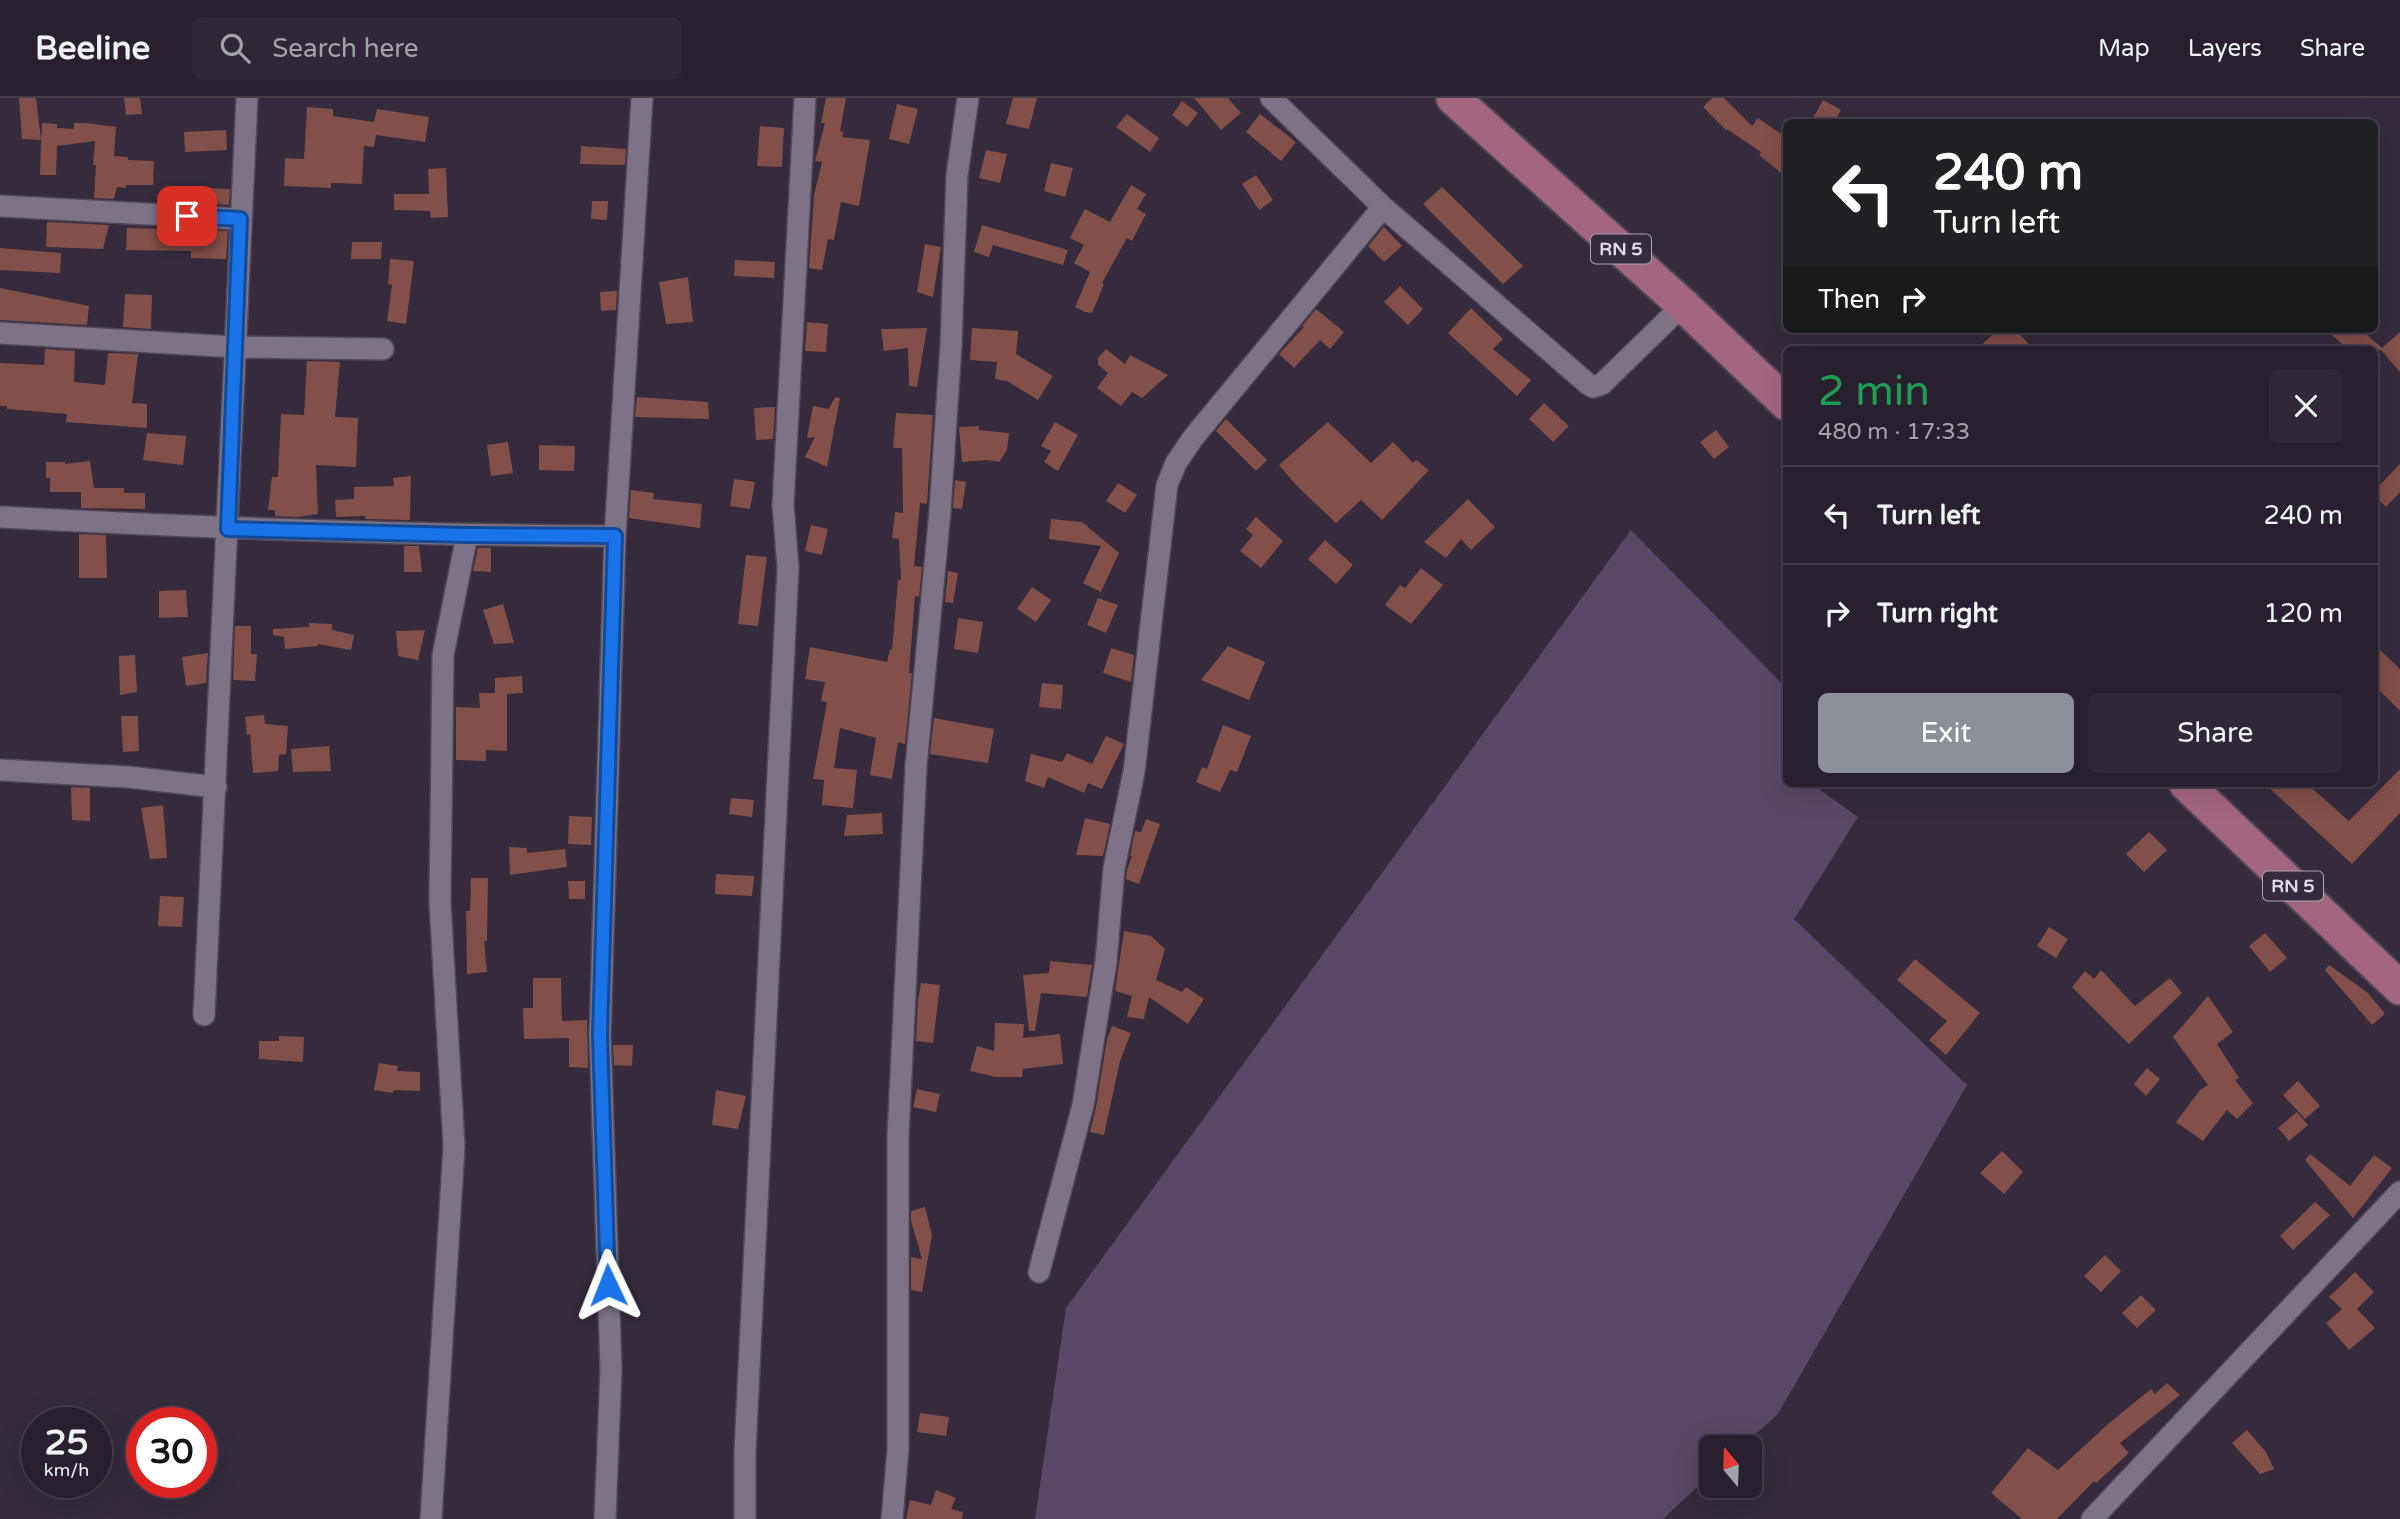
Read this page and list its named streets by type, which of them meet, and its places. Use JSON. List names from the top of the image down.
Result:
{
  "streets": {
    "main road": ["RN 5"]
  },
  "north": "top",
  "page": {
    "header": "Beeline",
    "search": "Search here",
    "nav": ["Map", "Layers", "Share"],
    "turn": ["240 m", "Turn left"],
    "then": "Then",
    "heading": ["2 min", "480 m · 17:33"],
    "list": [
      {
        "name": "Turn left",
        "value": "240 m"
      },
      {
        "name": "Turn right",
        "value": "120 m"
      }
    ],
    "buttons": ["Exit", "Share"],
    "speed": "25 km/h",
    "limit": "30"
  }
}
